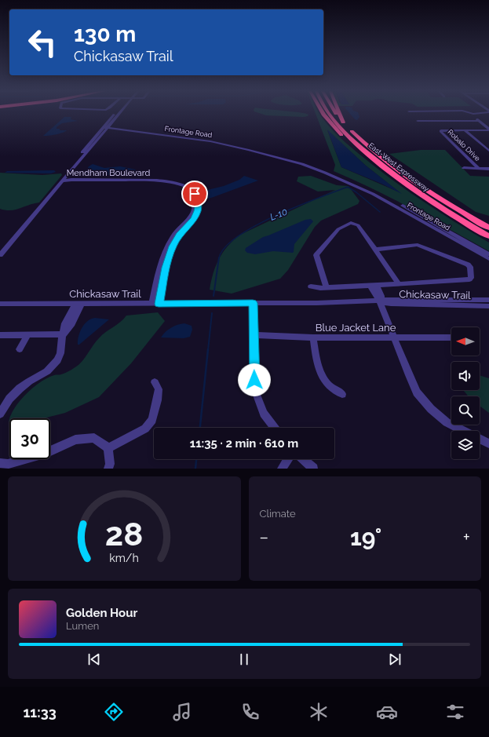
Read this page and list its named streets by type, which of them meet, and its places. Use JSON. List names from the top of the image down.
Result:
{
  "streets": {
    "highway": ["East-West Expressway"],
    "street": [
      "Frontage Road",
      "Robalo Drive",
      "Mendham Boulevard",
      "Chickasaw Trail",
      "Blue Jacket Lane"
    ]
  },
  "crossings": [
    ["Mendham Boulevard", "Chickasaw Trail"]
  ],
  "water": ["L-10"],
  "north": "left",
  "page": {
    "turn": ["130 m", "Chickasaw Trail"],
    "limit": "30",
    "trip": "11:35 · 2 min · 610 m",
    "tile": "Climate",
    "heat": ["−", "19°", "+"],
    "song": ["Golden Hour", "Lumen"],
    "tabs": "11:33",
    "gauge": ["28", "km/h"]
  }
}
